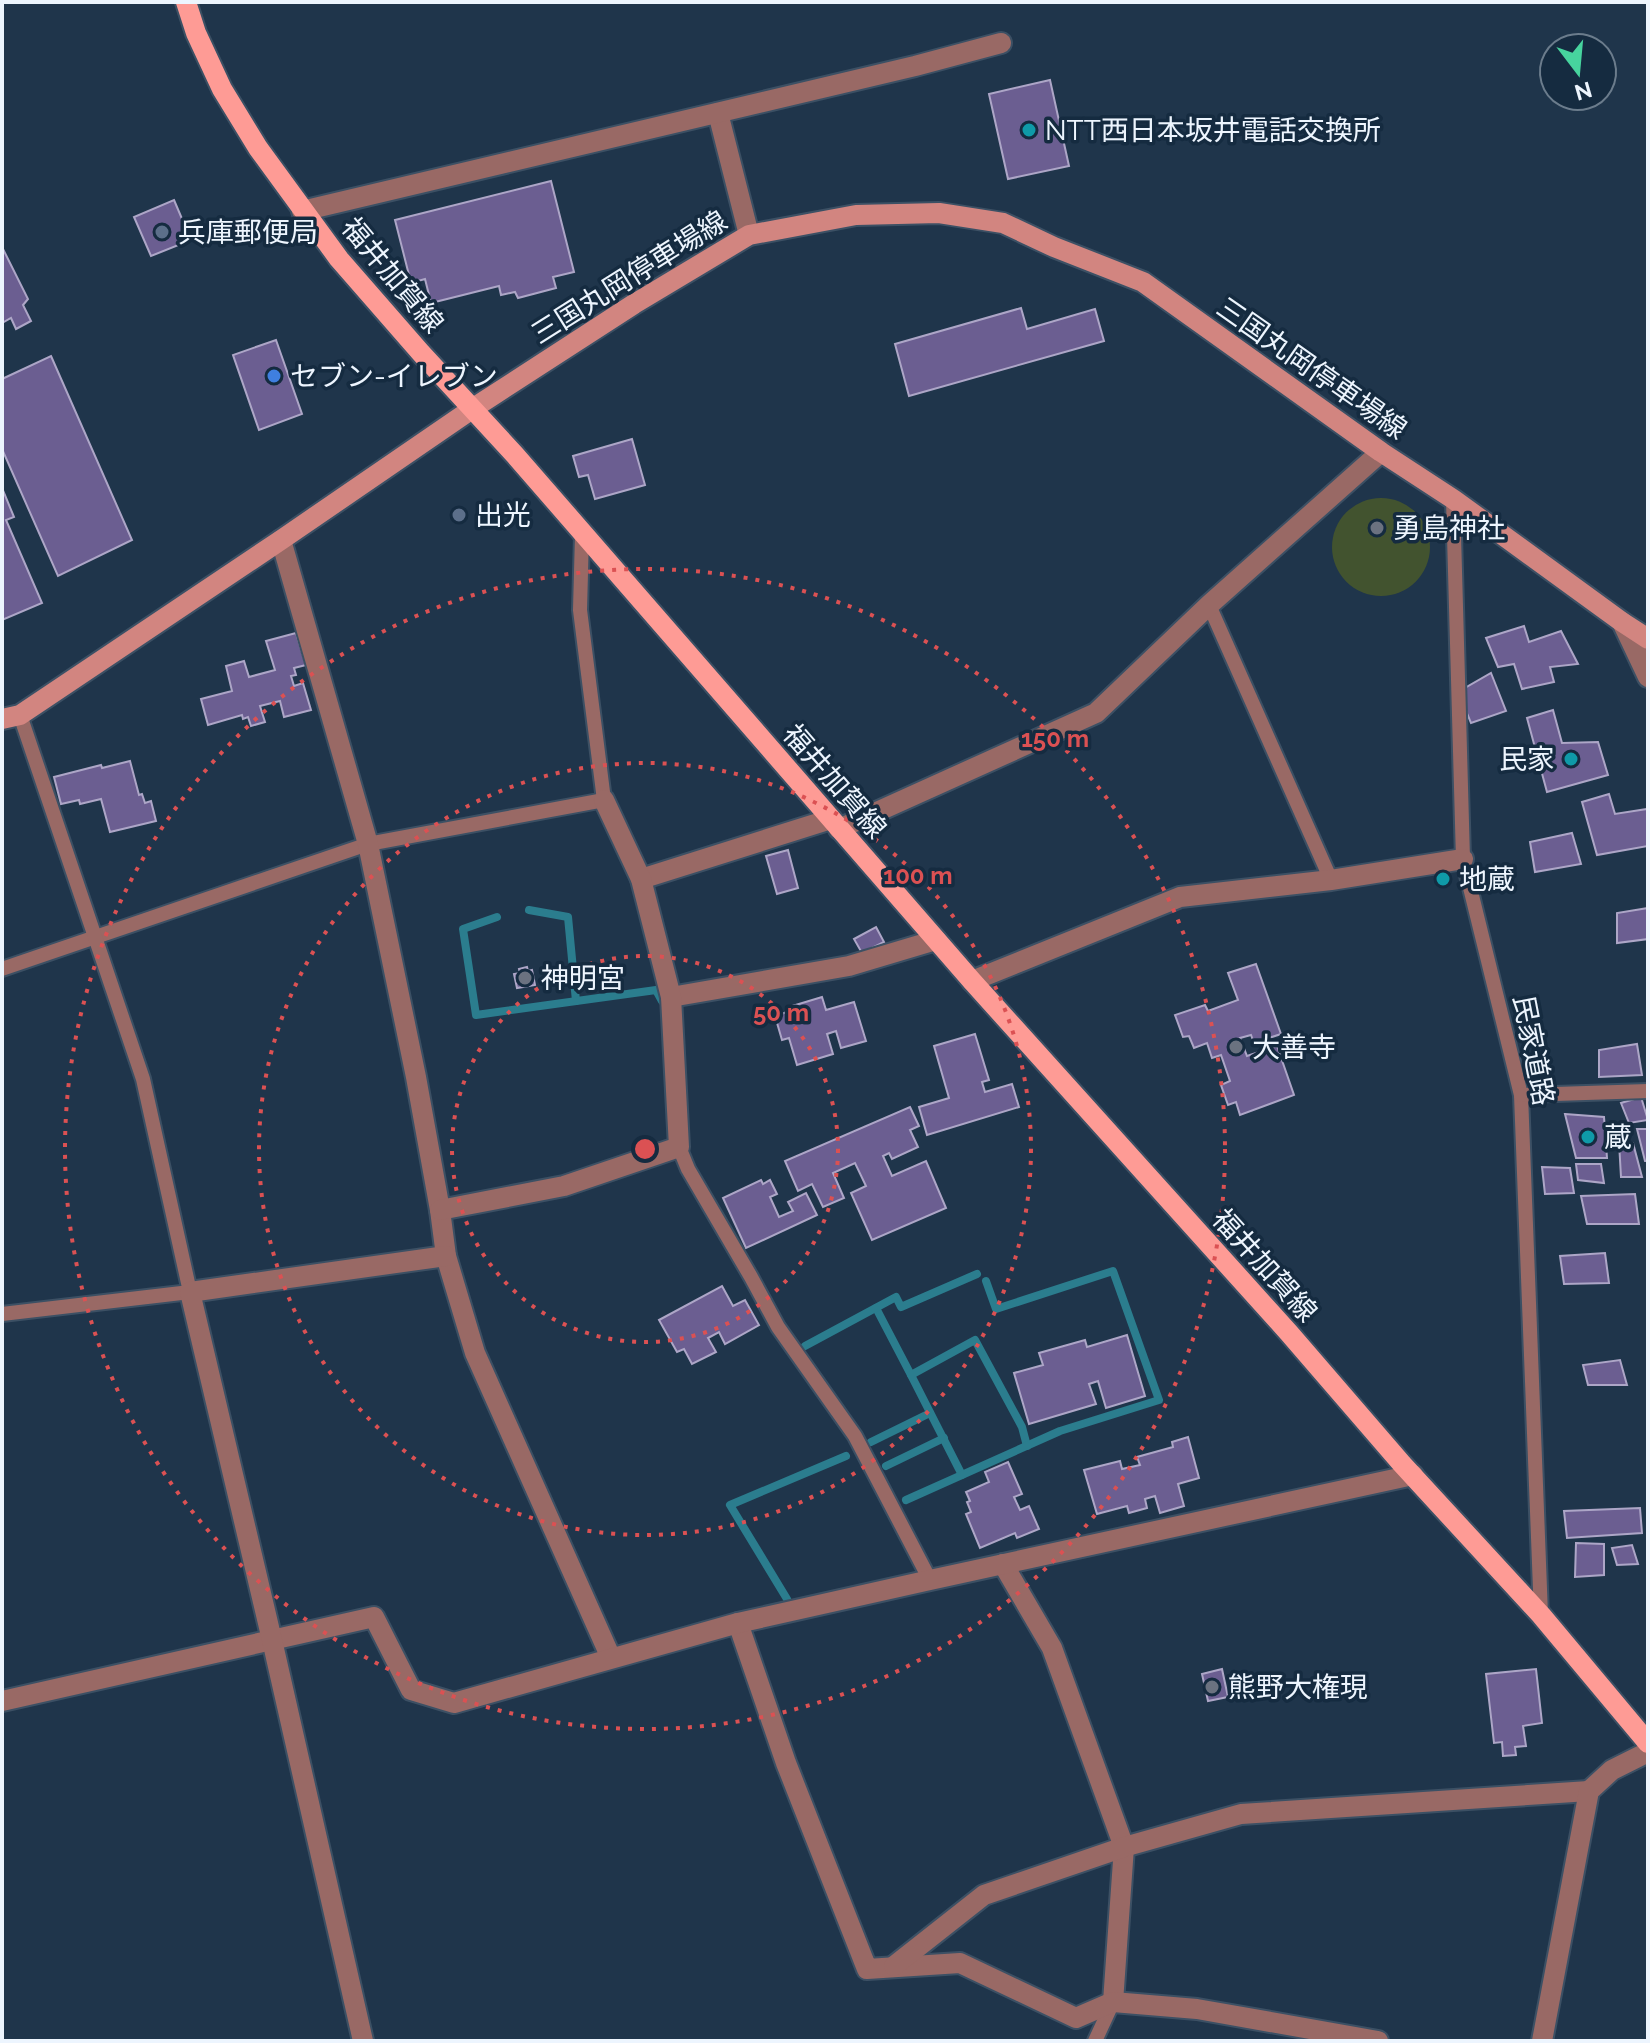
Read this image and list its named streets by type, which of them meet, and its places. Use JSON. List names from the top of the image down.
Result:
{
  "streets": {
    "main road": ["福井加賀線", "三国丸岡停車場線"],
    "lane": ["民家道路"]
  },
  "crossings": [
    ["福井加賀線", "三国丸岡停車場線"],
    ["福井加賀線", "民家道路"],
    ["三国丸岡停車場線", "民家道路"]
  ],
  "places": [
    "NTT西日本坂井電話交換所",
    "兵庫郵便局",
    "セブン-イレブン",
    "出光",
    "勇島神社",
    "民家",
    "地蔵",
    "神明宮",
    "大善寺",
    "蔵",
    "熊野大権現"
  ],
  "north": "bottom",
  "rings": ["150 m", "100 m", "50 m"]
}
